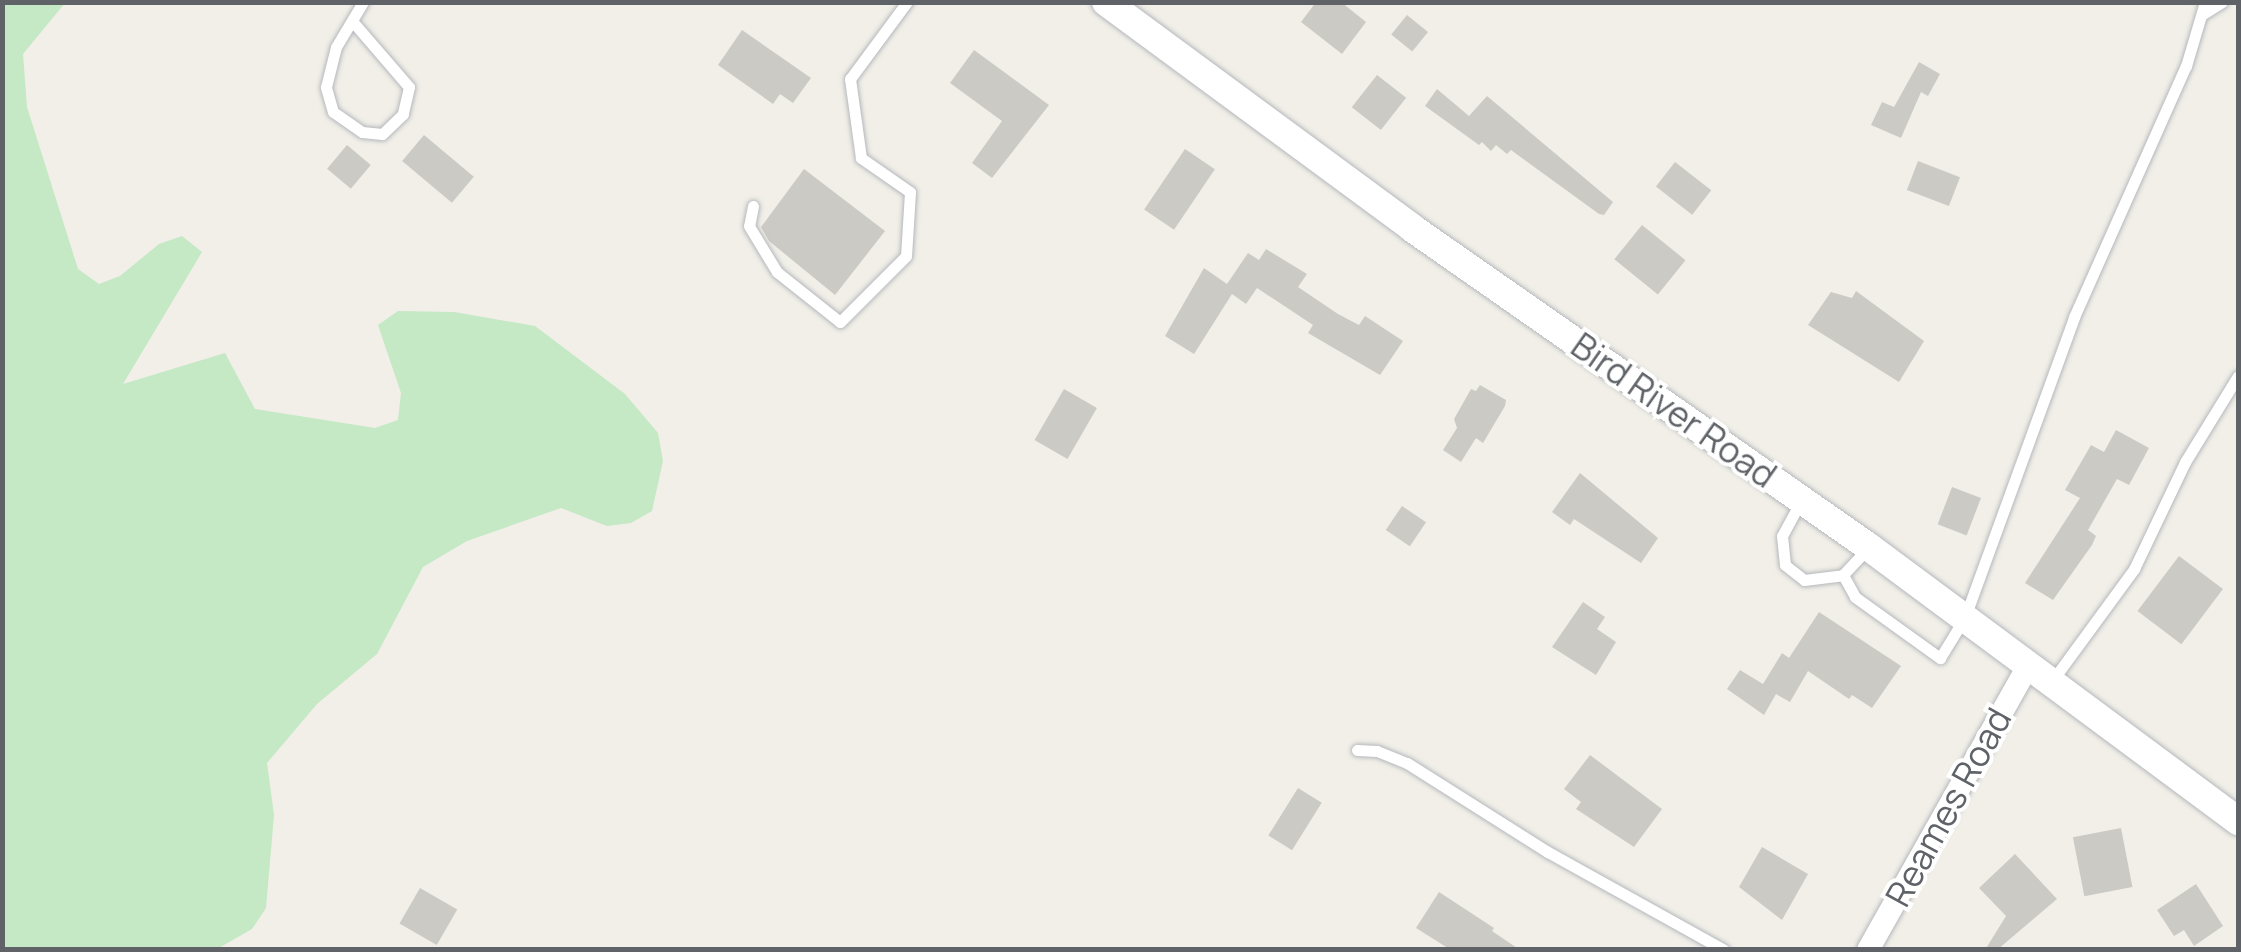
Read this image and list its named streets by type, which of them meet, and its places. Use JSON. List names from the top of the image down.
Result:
{
  "streets": {
    "street": ["Bird River Road", "Reames Road"]
  },
  "crossings": [
    ["Bird River Road", "Reames Road"]
  ]
}
